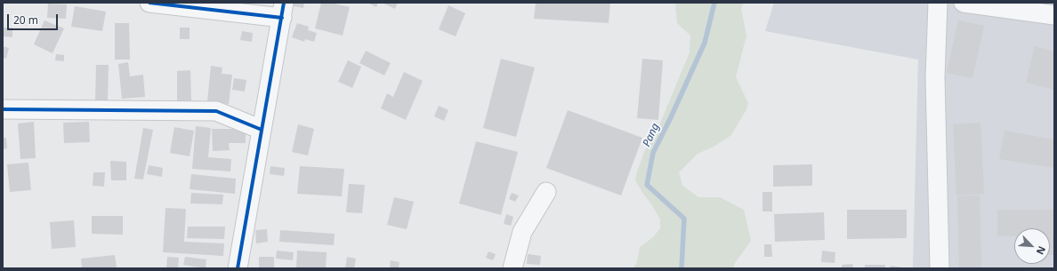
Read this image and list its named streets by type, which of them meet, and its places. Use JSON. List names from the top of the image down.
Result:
{
  "water": ["Pang"],
  "scale_bar": "20 m",
  "north": "bottom right"
}
